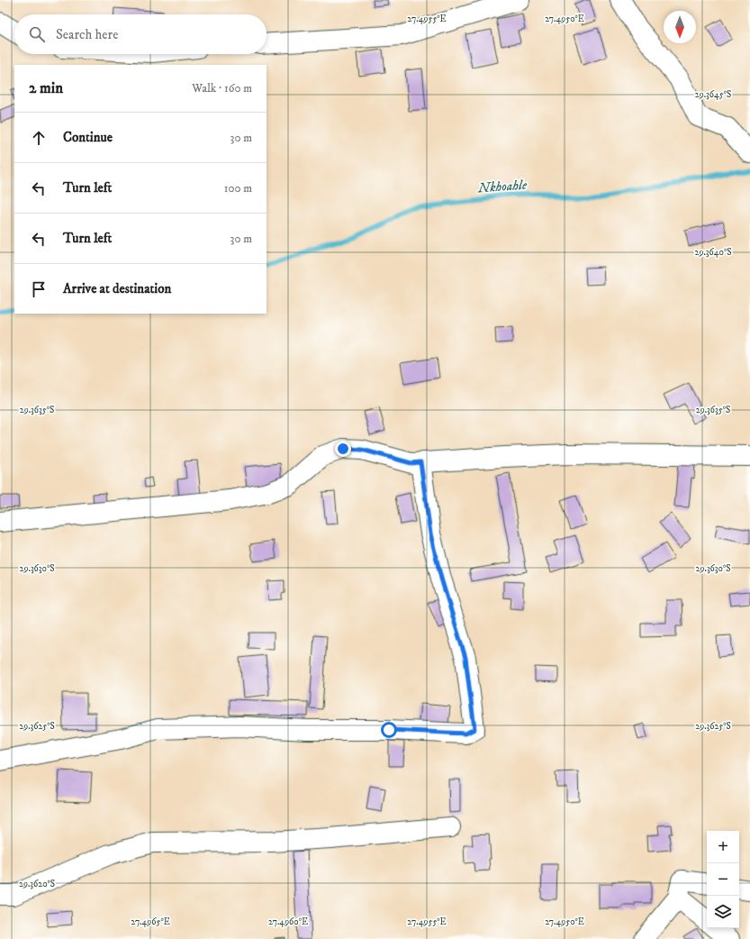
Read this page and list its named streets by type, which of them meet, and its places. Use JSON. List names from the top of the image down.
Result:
{
  "water": ["Nkhoahle"],
  "north": "bottom",
  "page": {
    "search": "Search here",
    "heading": ["2 min", "Walk · 160 m"],
    "list": [
      ["Continue", "30 m"],
      ["Turn left", "100 m"],
      ["Turn left", "30 m"],
      "Arrive at destination"
    ],
    "map_buttons": ["+", "−"]
  },
  "coordinates": [
    "27.4955°E",
    "27.4950°E",
    "29.3645°S",
    "29.3640°S",
    "29.3635°S",
    "29.3630°S",
    "29.3625°S",
    "29.3620°S",
    "27.4965°E",
    "27.4960°E"
  ]
}
